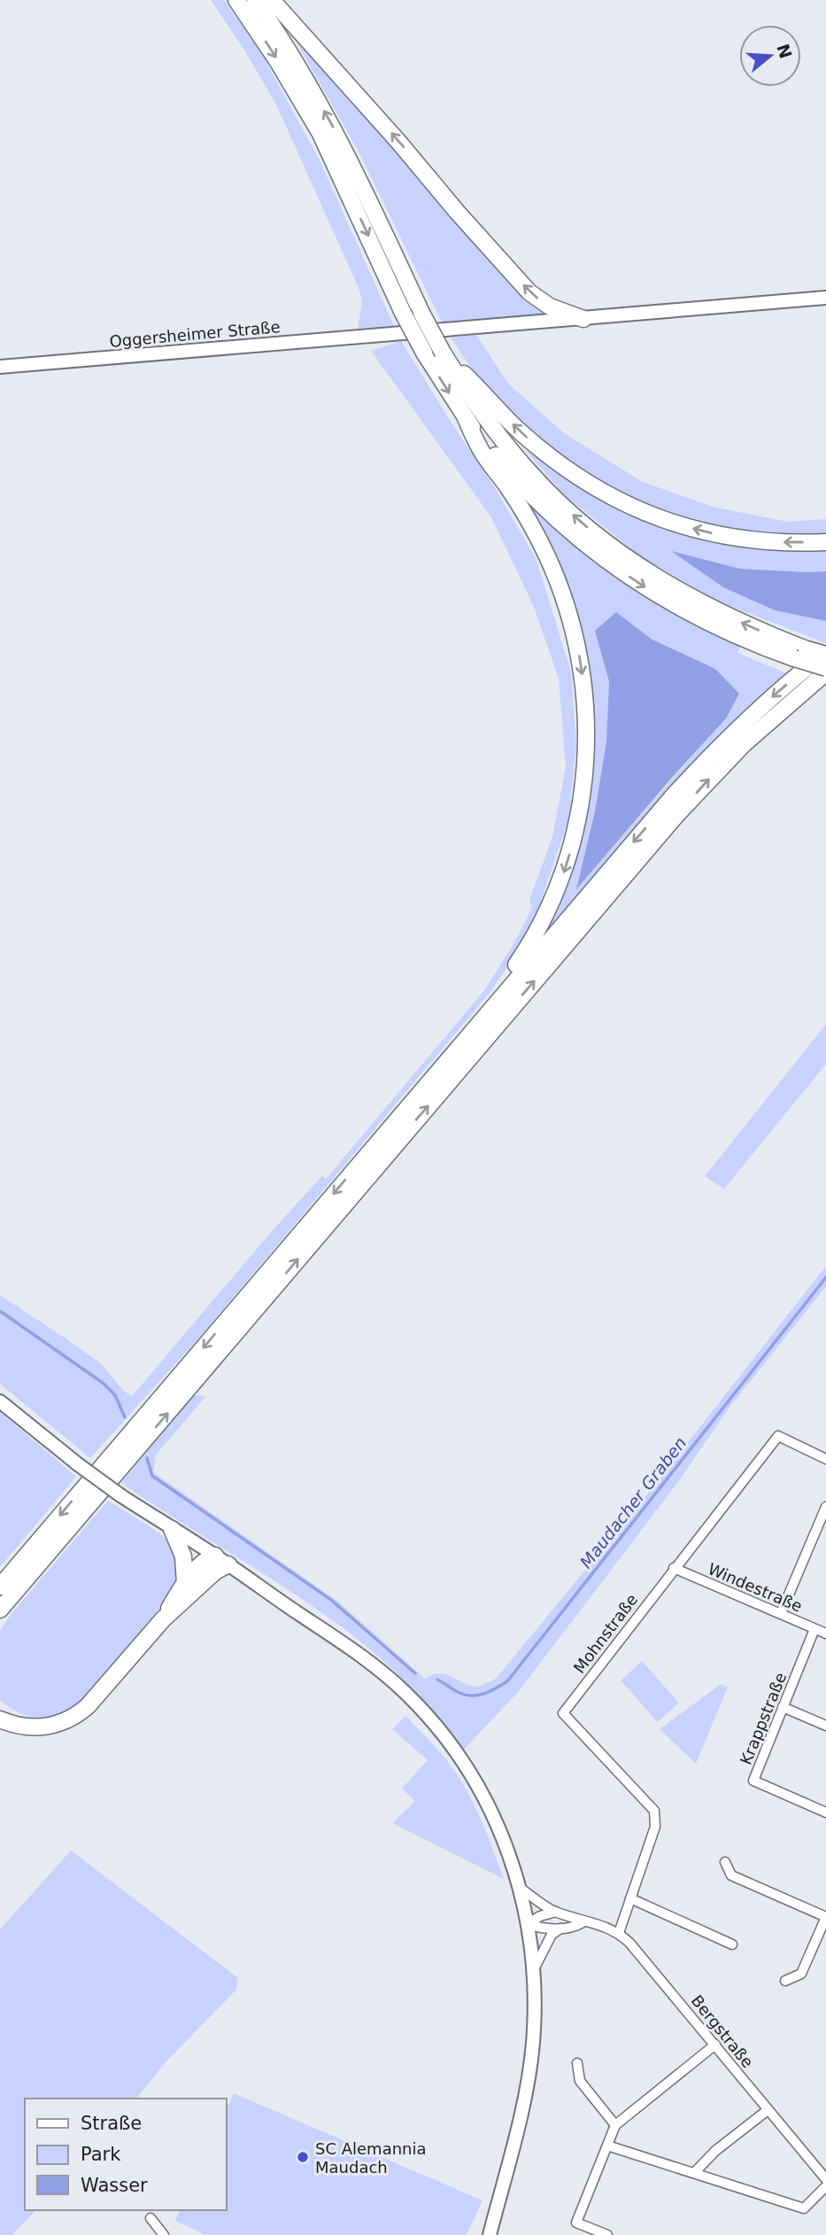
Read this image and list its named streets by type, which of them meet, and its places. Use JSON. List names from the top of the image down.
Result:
{
  "streets": {
    "street": [
      "Oggersheimer Straße",
      "Windestraße",
      "Mohnstraße",
      "Krappstraße",
      "Bergstraße"
    ]
  },
  "crossings": [
    ["Windestraße", "Mohnstraße"],
    ["Windestraße", "Krappstraße"],
    ["Mohnstraße", "Bergstraße"]
  ],
  "water": ["Maudacher Graben"],
  "places": ["SC Alemannia Maudach"],
  "legend": ["Straße", "Park", "Wasser"],
  "north": "right"
}
